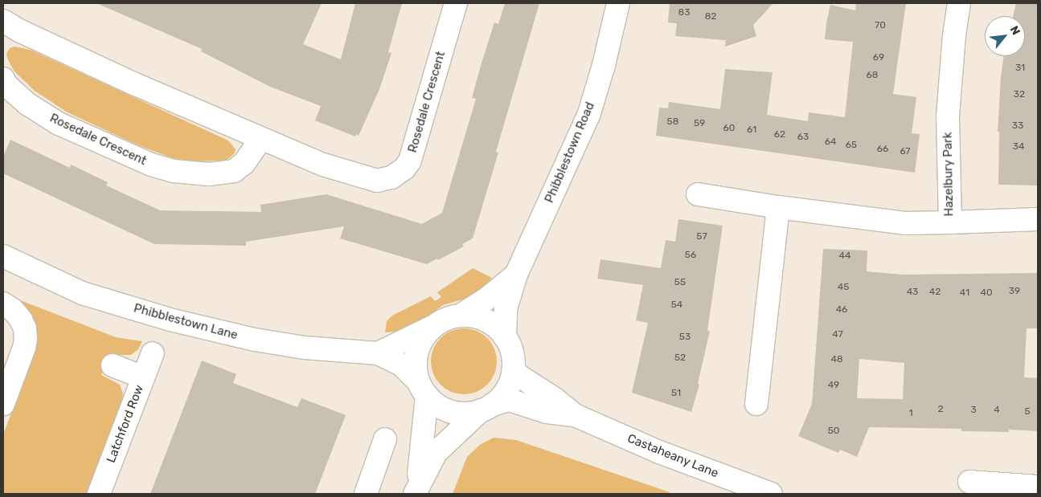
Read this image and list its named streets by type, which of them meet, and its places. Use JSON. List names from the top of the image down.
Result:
{
  "streets": {
    "street": [
      "Rosedale Crescent",
      "Phibblestown Road",
      "Hazelbury Park",
      "Phibblestown Lane",
      "Latchford Row",
      "Castaheany Lane"
    ]
  },
  "crossings": [
    ["Phibblestown Road", "Phibblestown Lane"],
    ["Phibblestown Road", "Castaheany Lane"],
    ["Phibblestown Lane", "Castaheany Lane"]
  ],
  "house_numbers": [
    "83",
    "82",
    "70",
    "69",
    "31",
    "68",
    "32",
    "58",
    "59",
    "33",
    "60",
    "61",
    "62",
    "63",
    "64",
    "65",
    "34",
    "66",
    "67",
    "57",
    "56",
    "44",
    "55",
    "45",
    "39",
    "43",
    "42",
    "41",
    "40",
    "54",
    "46",
    "47",
    "53",
    "52",
    "48",
    "49",
    "51",
    "2",
    "3",
    "4",
    "5",
    "1",
    "50"
  ],
  "north": "top right"
}
